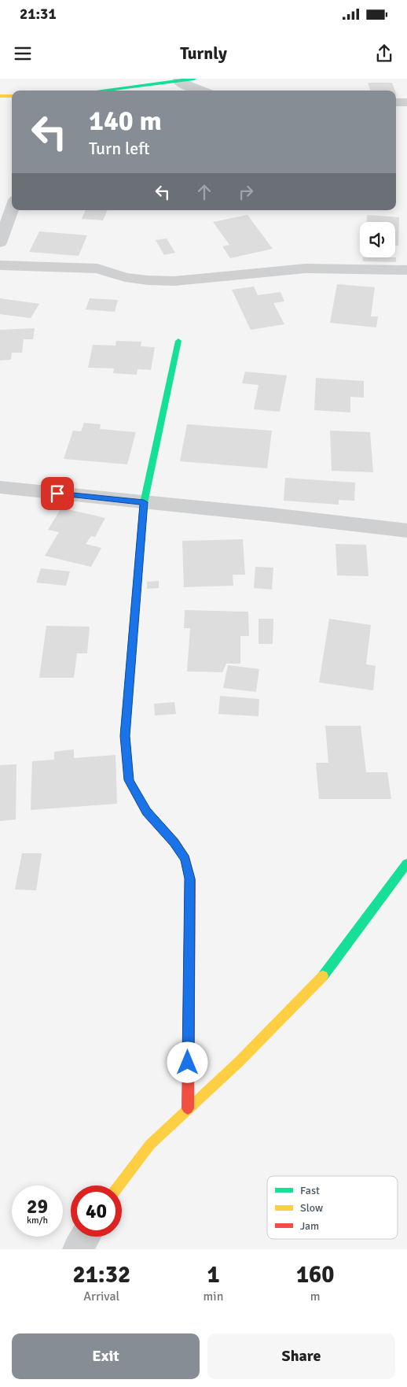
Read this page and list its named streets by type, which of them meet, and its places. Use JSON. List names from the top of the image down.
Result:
{
  "legend": ["Fast", "Slow", "Jam"],
  "page": {
    "status": "21:31",
    "header": "Turnly",
    "turn": ["140 m", "Turn left"],
    "speed": "29 km/h",
    "limit": "40",
    "eta": [
      "21:32",
      "Arrival",
      "1",
      "min",
      "160",
      "m"
    ],
    "buttons": ["Exit", "Share"]
  }
}
